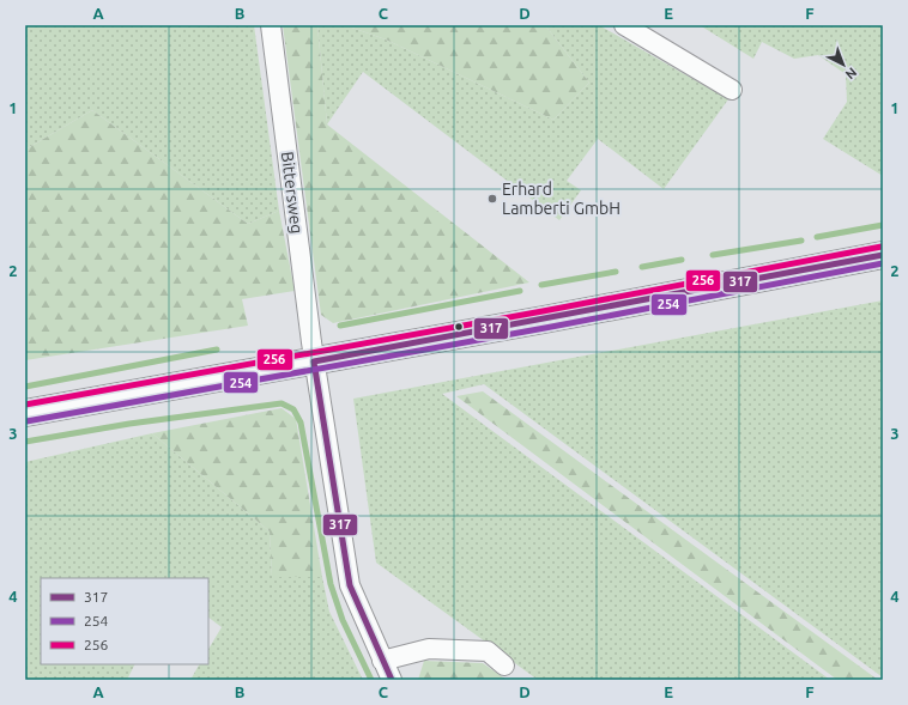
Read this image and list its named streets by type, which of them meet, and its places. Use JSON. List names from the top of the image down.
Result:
{
  "streets": {
    "street": ["Bittersweg"]
  },
  "places": ["Erhard Lamberti GmbH"],
  "lines": ["transit line 256", "transit line 317", "transit line 254"],
  "legend": ["317", "254", "256"],
  "north": "bottom right",
  "grid": {
    "columns": [
      "A",
      "B",
      "C",
      "D",
      "E",
      "F"
    ],
    "rows": [
      "1",
      "2",
      "3",
      "4"
    ]
  }
}
